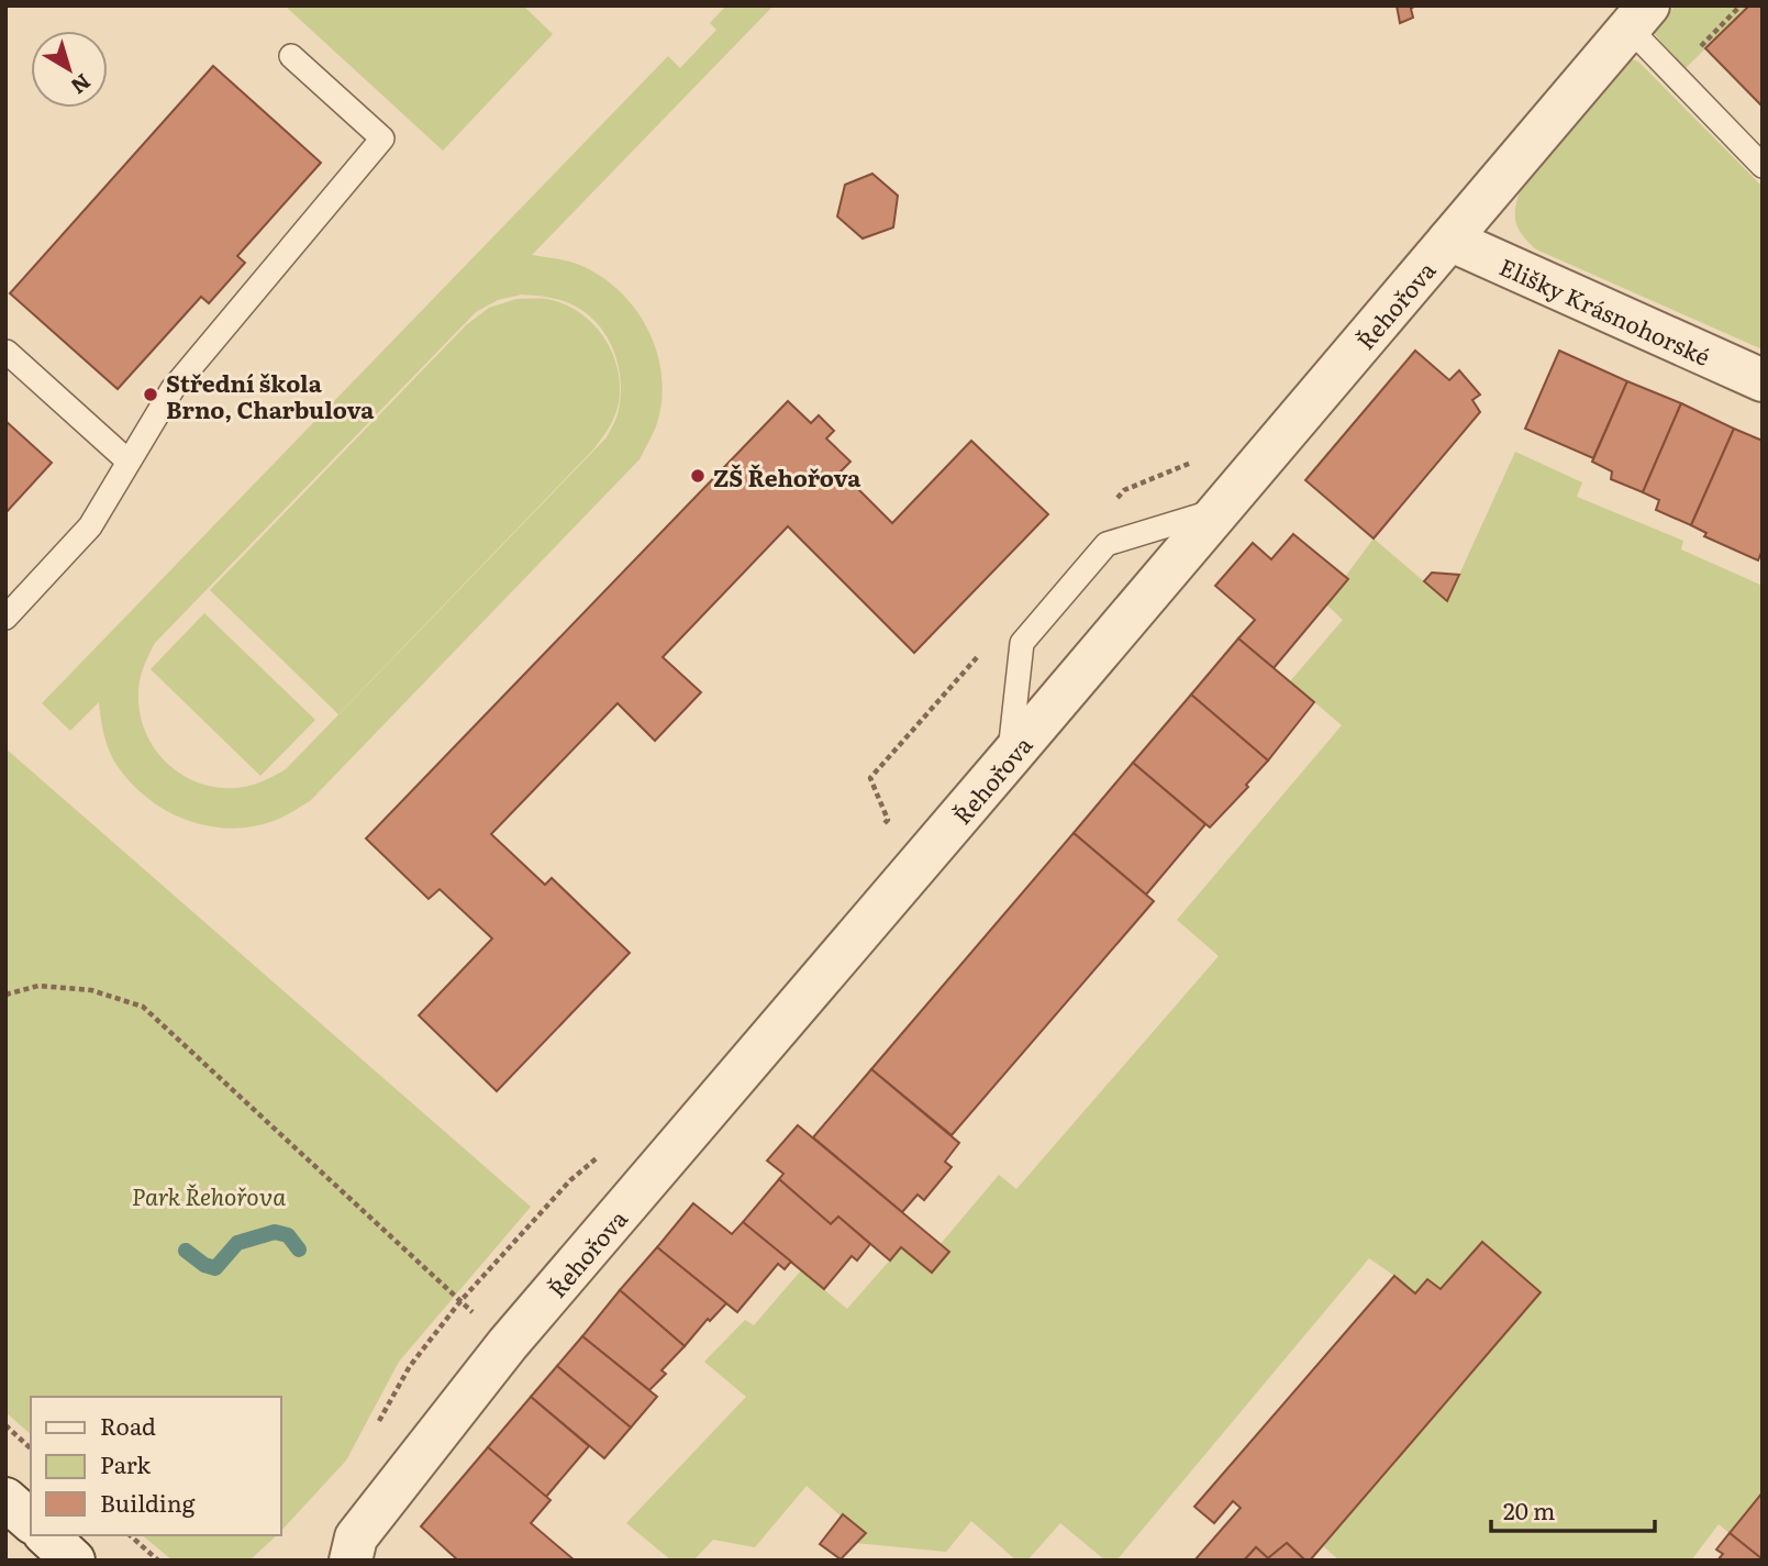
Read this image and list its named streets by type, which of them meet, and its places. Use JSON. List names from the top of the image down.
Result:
{
  "streets": {
    "street": ["Řehořova", "Elišky Krásnohorské"]
  },
  "crossings": [
    ["Řehořova", "Elišky Krásnohorské"]
  ],
  "parks": ["Park Řehořova"],
  "places": ["Střední škola Brno, Charbulova", "ZŠ Řehořova"],
  "legend": ["Road", "Park", "Building"],
  "scale_bar": "20 m",
  "north": "bottom right"
}
